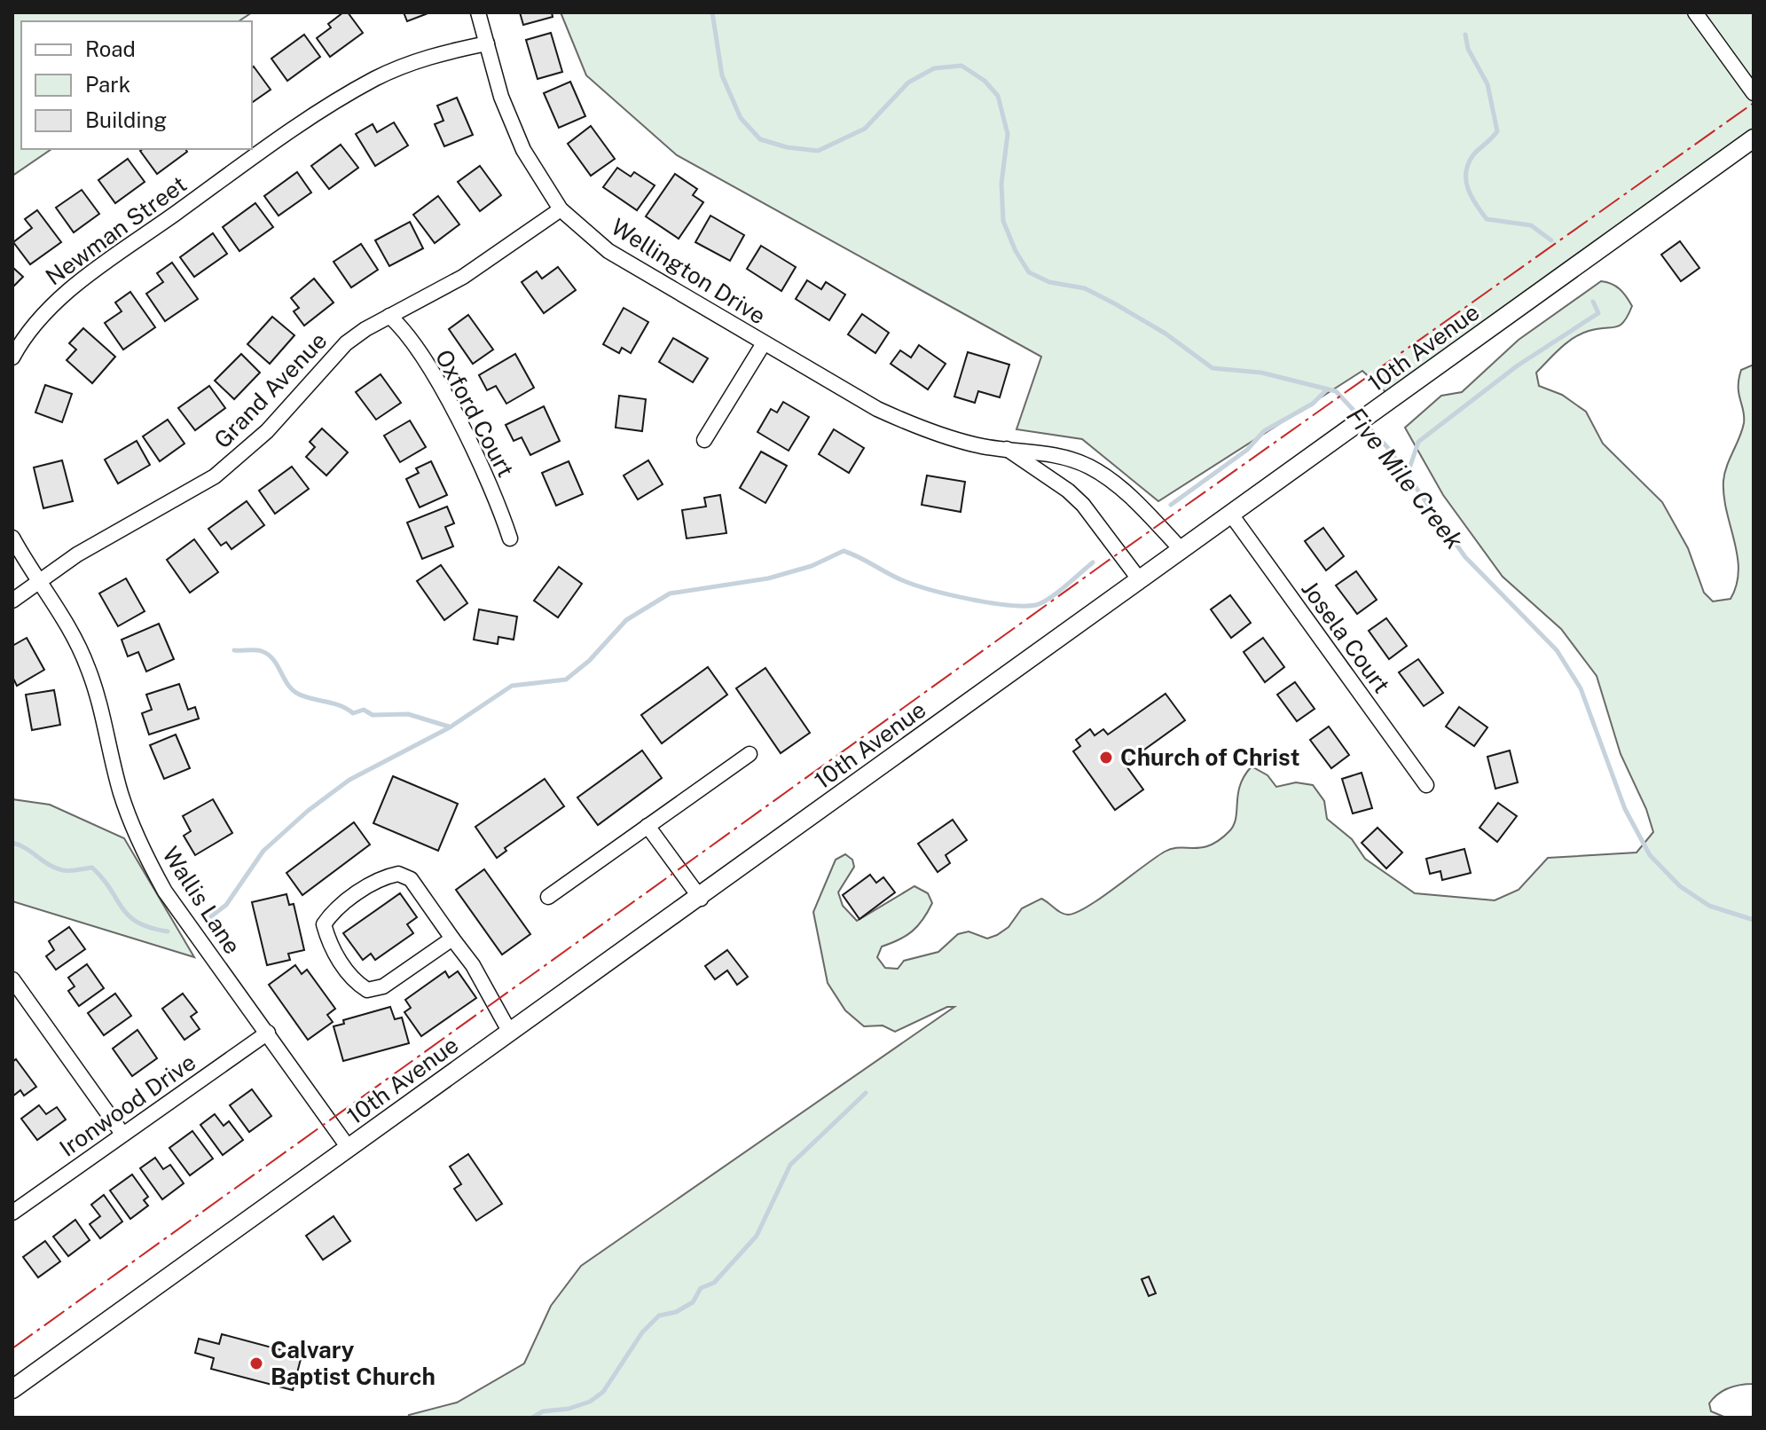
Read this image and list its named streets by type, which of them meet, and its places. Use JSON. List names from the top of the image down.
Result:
{
  "streets": {
    "street": [
      "Newman Street",
      "Wellington Drive",
      "10th Avenue",
      "Grand Avenue",
      "Oxford Court",
      "Josela Court",
      "Wallis Lane",
      "Ironwood Drive"
    ]
  },
  "crossings": [
    ["Newman Street", "Wellington Drive"],
    ["Wellington Drive", "10th Avenue"],
    ["Wellington Drive", "Grand Avenue"],
    ["10th Avenue", "Josela Court"],
    ["10th Avenue", "Wallis Lane"],
    ["Grand Avenue", "Oxford Court"],
    ["Grand Avenue", "Wallis Lane"],
    ["Wallis Lane", "Ironwood Drive"]
  ],
  "water": ["Five Mile Creek"],
  "places": ["Church of Christ", "Calvary Baptist Church"],
  "legend": ["Road", "Park", "Building"]
}
